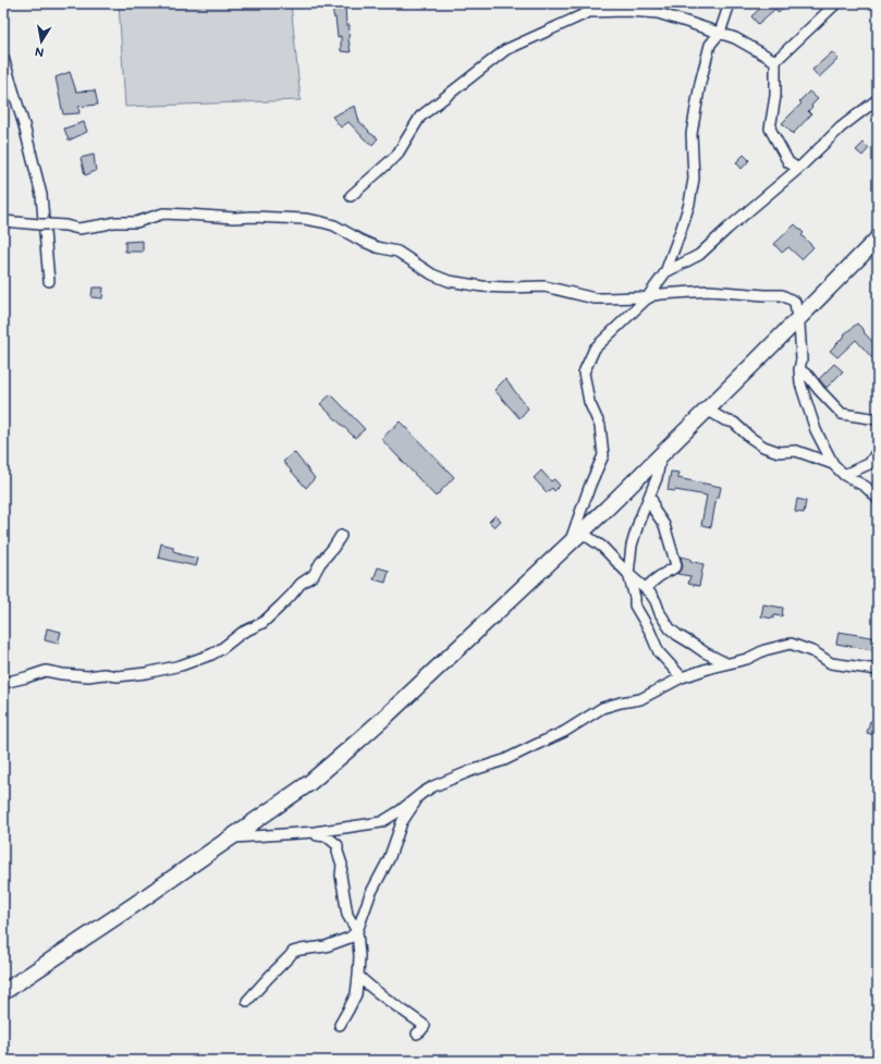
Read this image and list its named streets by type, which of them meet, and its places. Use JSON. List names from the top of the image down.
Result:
{
  "north": "bottom"
}
